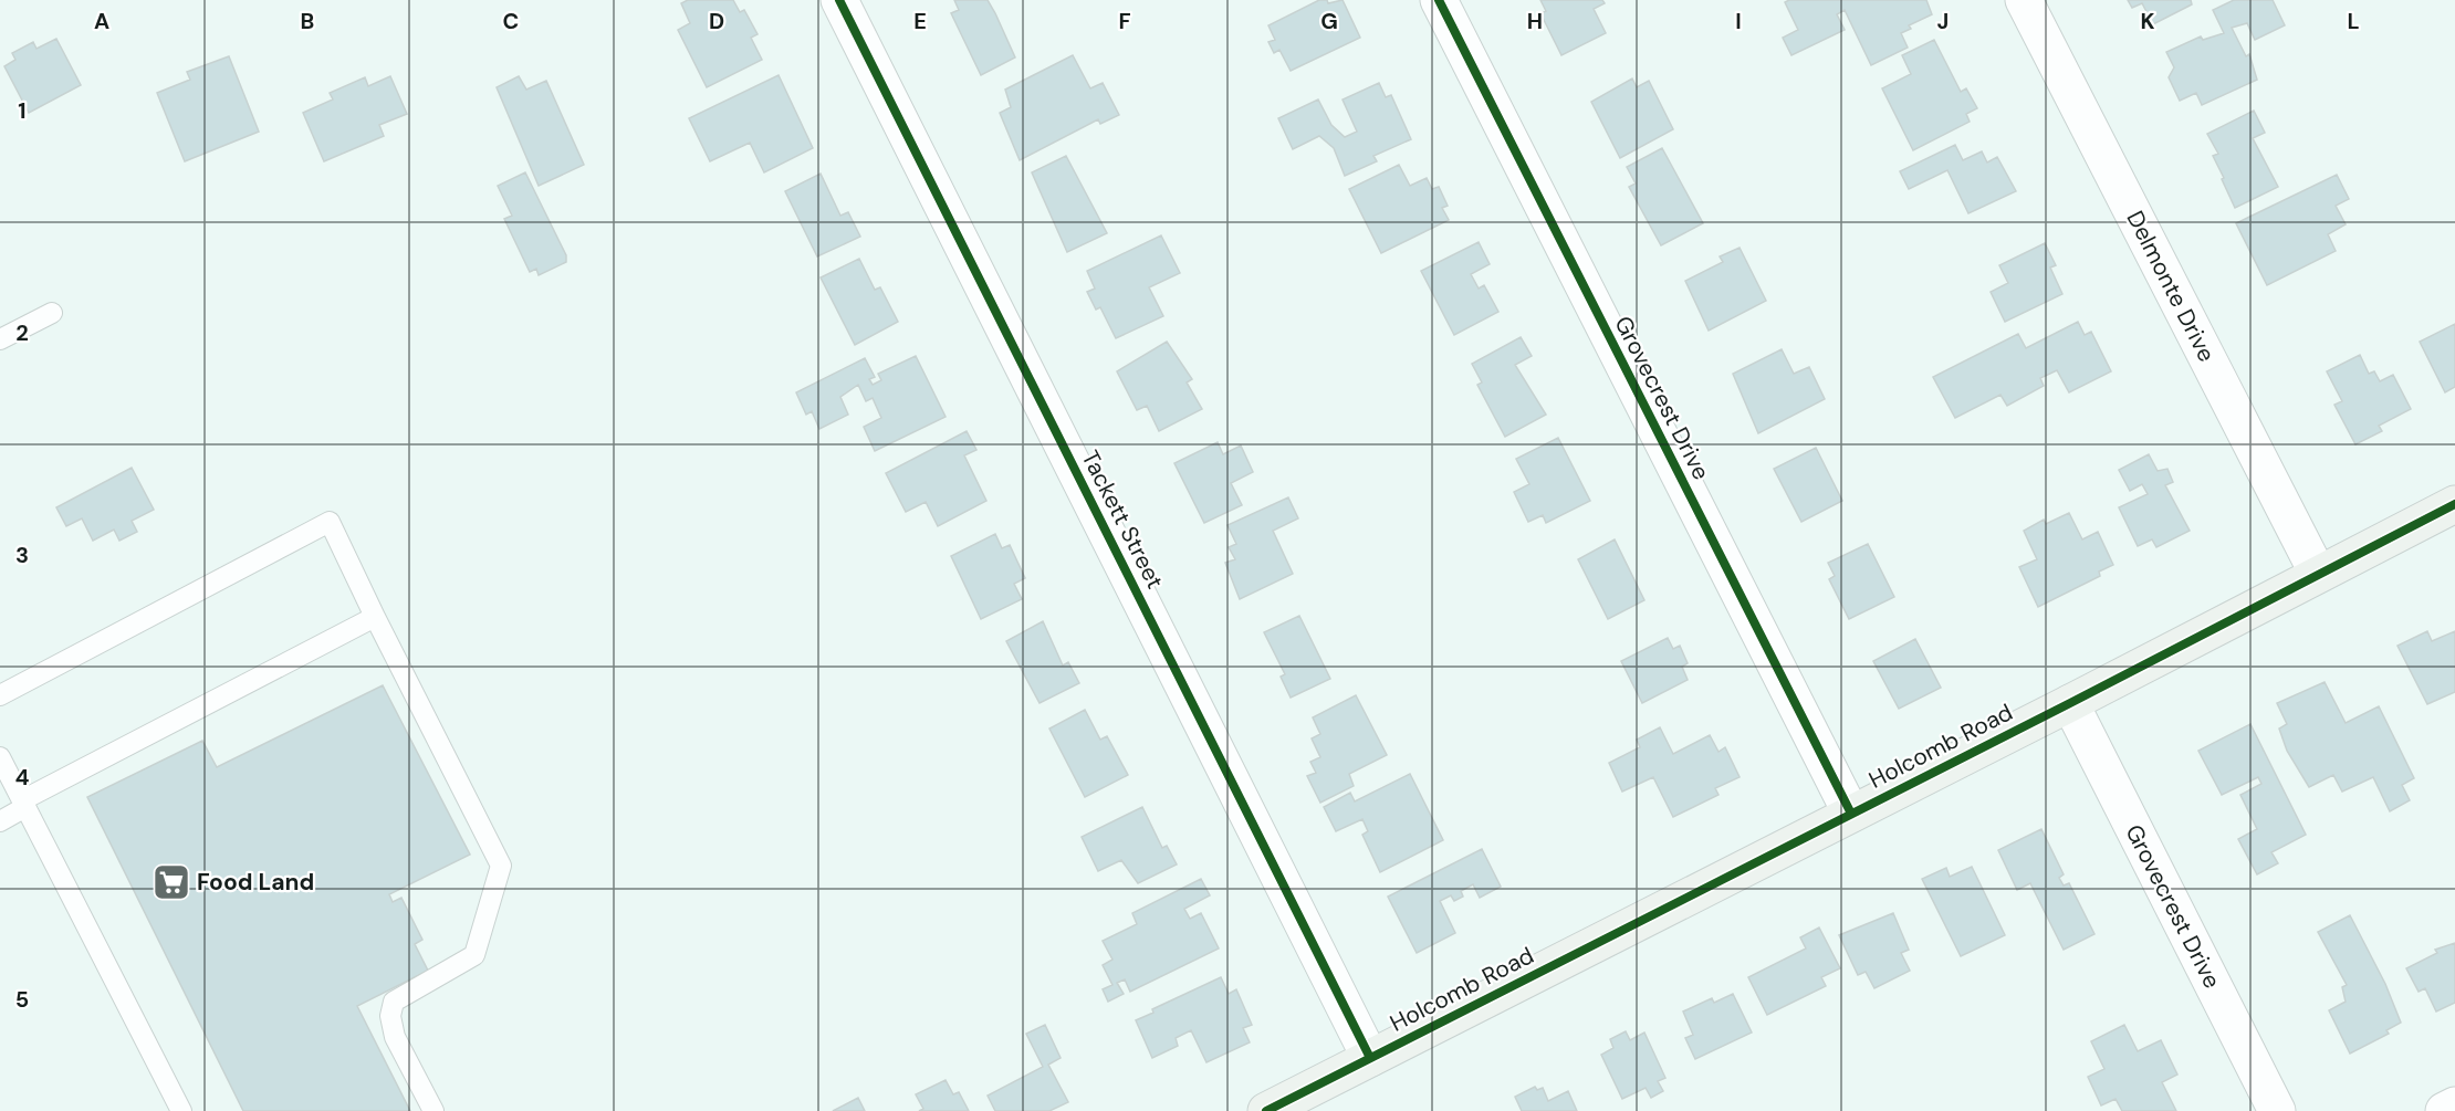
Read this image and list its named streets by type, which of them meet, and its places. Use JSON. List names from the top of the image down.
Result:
{
  "streets": {
    "street": [
      "Delmonte Drive",
      "Grovecrest Drive",
      "Tackett Street",
      "Holcomb Road"
    ]
  },
  "crossings": [
    ["Delmonte Drive", "Holcomb Road"],
    ["Grovecrest Drive", "Holcomb Road"],
    ["Tackett Street", "Holcomb Road"]
  ],
  "places": {
    "supermarket": ["Food Land"]
  },
  "grid": {
    "columns": [
      "A",
      "B",
      "C",
      "D",
      "E",
      "F",
      "G",
      "H",
      "I",
      "J",
      "K",
      "L"
    ],
    "rows": [
      "1",
      "2",
      "3",
      "4",
      "5"
    ]
  }
}
